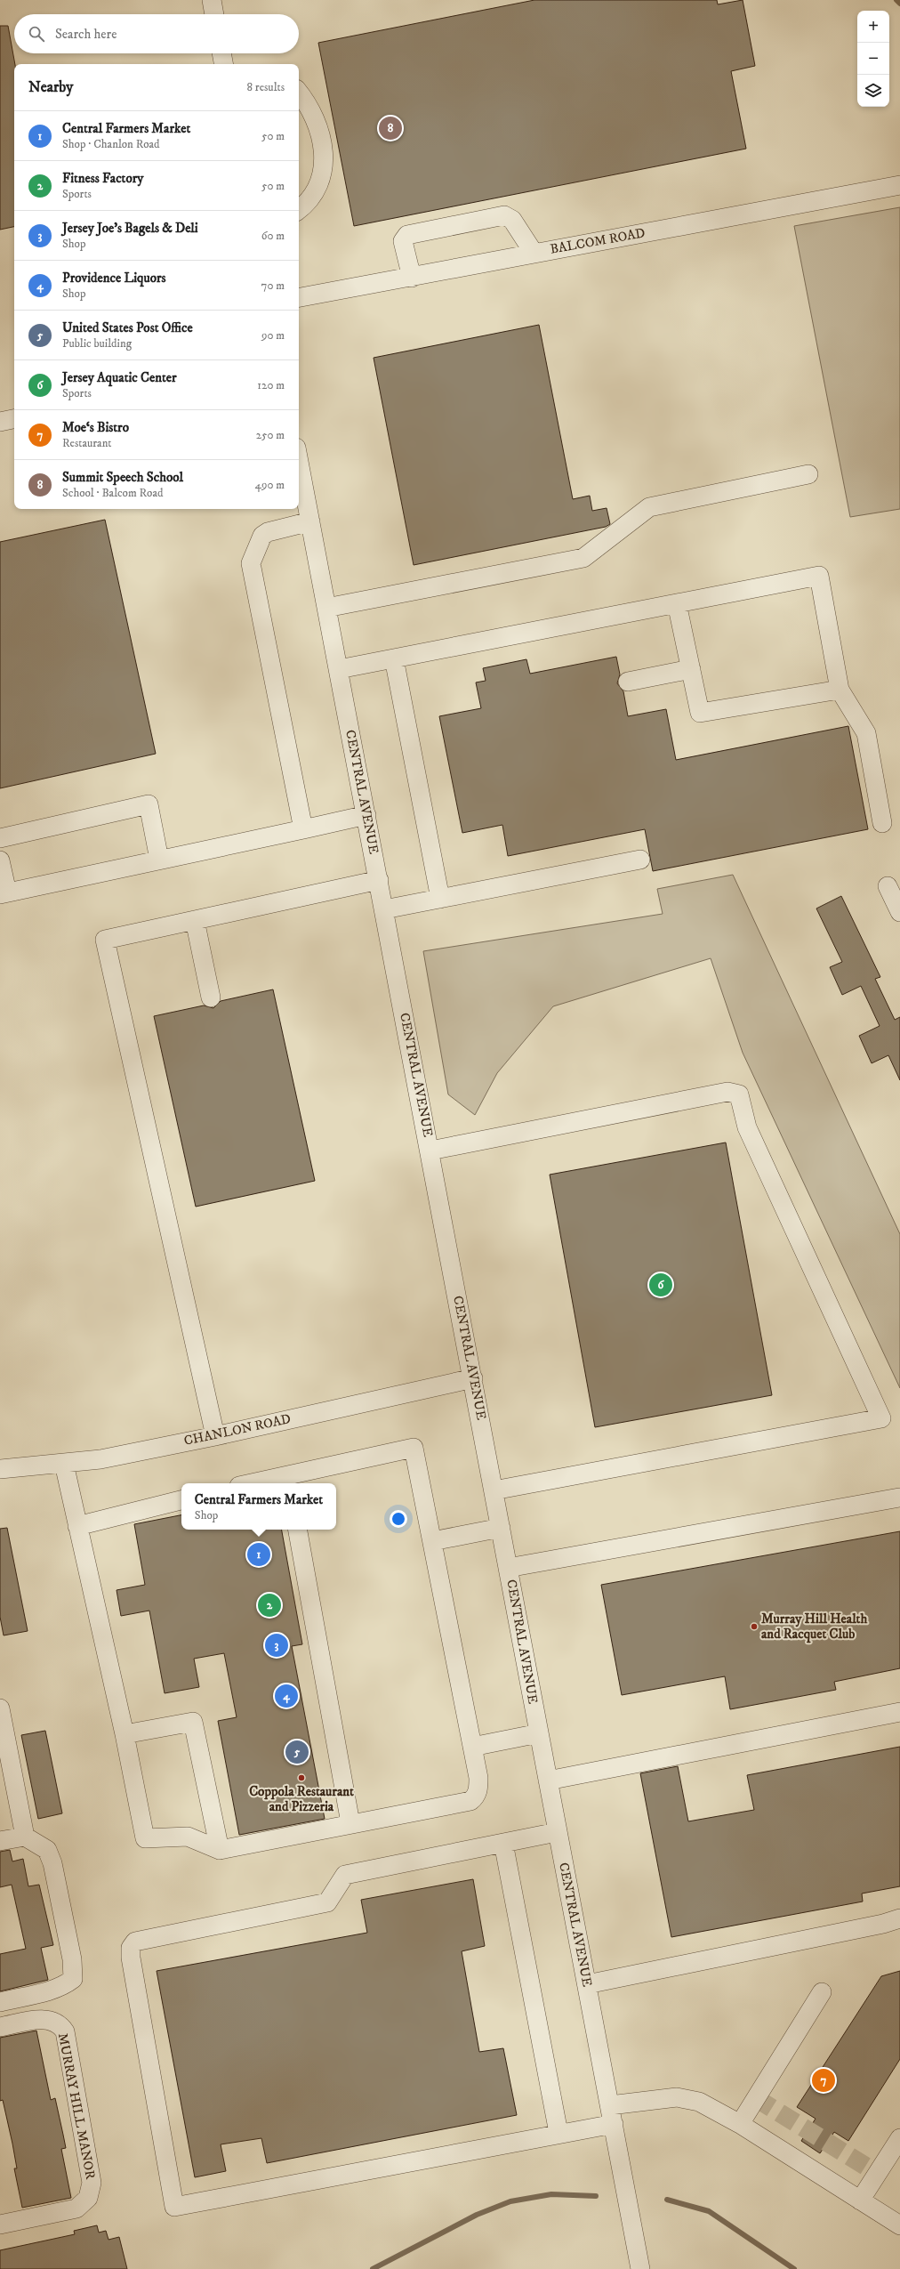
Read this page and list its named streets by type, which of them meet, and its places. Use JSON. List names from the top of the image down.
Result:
{
  "streets": {
    "street": [
      "BALCOM ROAD",
      "CENTRAL AVENUE",
      "CHANLON ROAD",
      "MURRAY HILL MANOR"
    ]
  },
  "crossings": [
    ["CENTRAL AVENUE", "CHANLON ROAD"]
  ],
  "places": ["Murray Hill Health and Racquet Club", "Coppola Restaurant and Pizzeria"],
  "page": {
    "map_buttons": ["+", "−"],
    "search": "Search here",
    "heading": ["Nearby", "8 results"],
    "list": [
      {
        "mark": "1",
        "name": "Central Farmers Market",
        "note": "Shop · Chanlon Road",
        "value": "50 m"
      },
      {
        "mark": "2",
        "name": "Fitness Factory",
        "note": "Sports",
        "value": "50 m"
      },
      {
        "mark": "3",
        "name": "Jersey Joe's Bagels & Deli",
        "note": "Shop",
        "value": "60 m"
      },
      {
        "mark": "4",
        "name": "Providence Liquors",
        "note": "Shop",
        "value": "70 m"
      },
      {
        "mark": "5",
        "name": "United States Post Office",
        "note": "Public building",
        "value": "90 m"
      },
      {
        "mark": "6",
        "name": "Jersey Aquatic Center",
        "note": "Sports",
        "value": "120 m"
      },
      {
        "mark": "7",
        "name": "Moe‘s Bistro",
        "note": "Restaurant",
        "value": "250 m"
      },
      {
        "mark": "8",
        "name": "Summit Speech School",
        "note": "School · Balcom Road",
        "value": "490 m"
      }
    ],
    "pins": [
      "8",
      "6",
      "1",
      "2",
      "3",
      "4",
      "5",
      "7"
    ],
    "popup": ["Central Farmers Market", "Shop"]
  }
}
